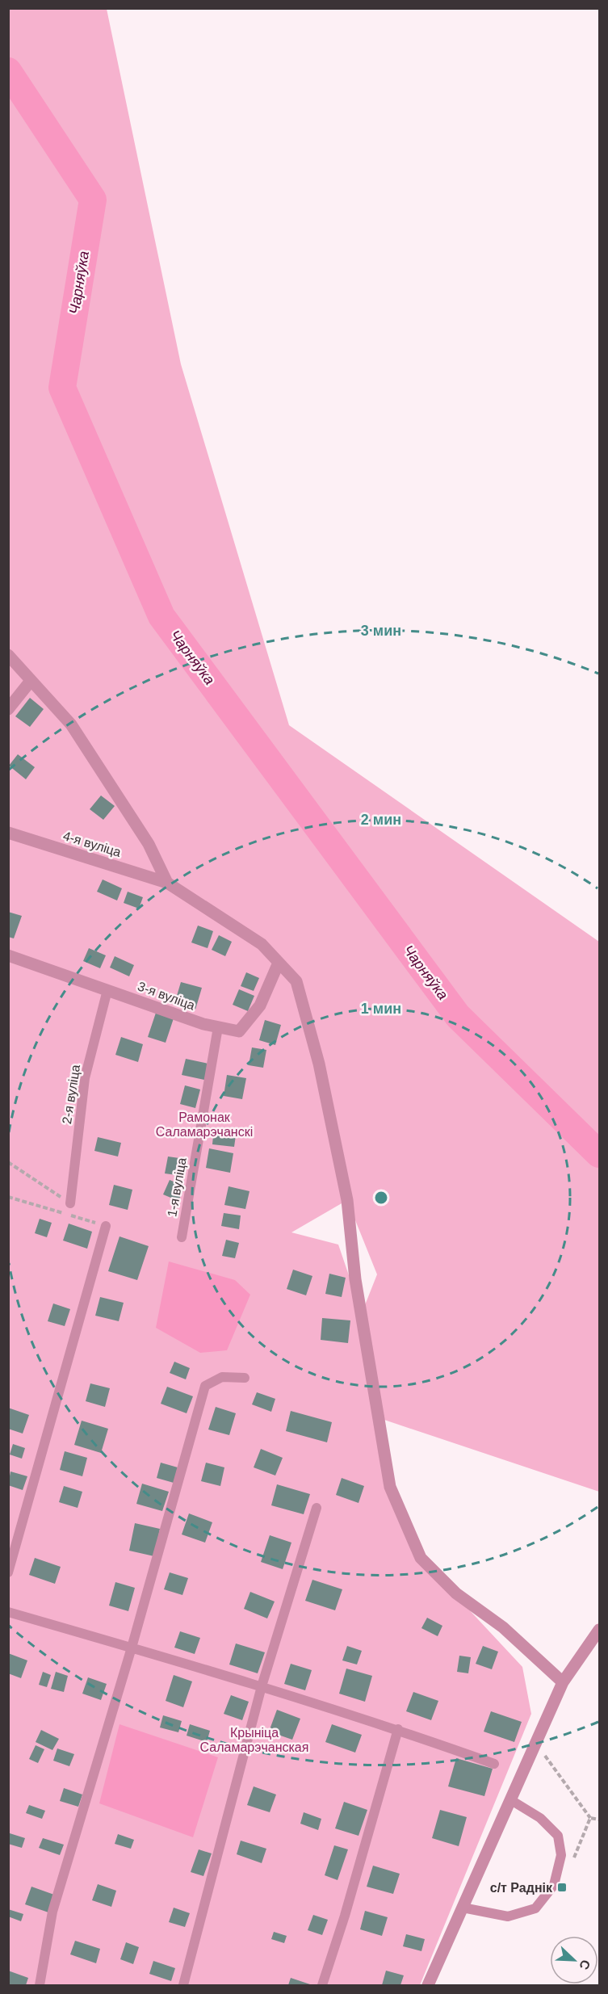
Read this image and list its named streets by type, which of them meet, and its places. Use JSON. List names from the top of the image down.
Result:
{
  "streets": {
    "street": ["4-я вуліца", "3-я вуліца"],
    "lane": ["2-я вуліца", "1-я вуліца"]
  },
  "crossings": [
    ["4-я вуліца", "3-я вуліца"],
    ["3-я вуліца", "2-я вуліца"],
    ["3-я вуліца", "1-я вуліца"]
  ],
  "water": ["Чарняўка"],
  "parks": ["Рамонак Саламарэчанскі", "Крыніца Саламарэчанская"],
  "places": {
    "transit": ["с/т Раднік"]
  },
  "north": "bottom right",
  "rings": ["3 мин", "2 мин", "1 мин"]
}
